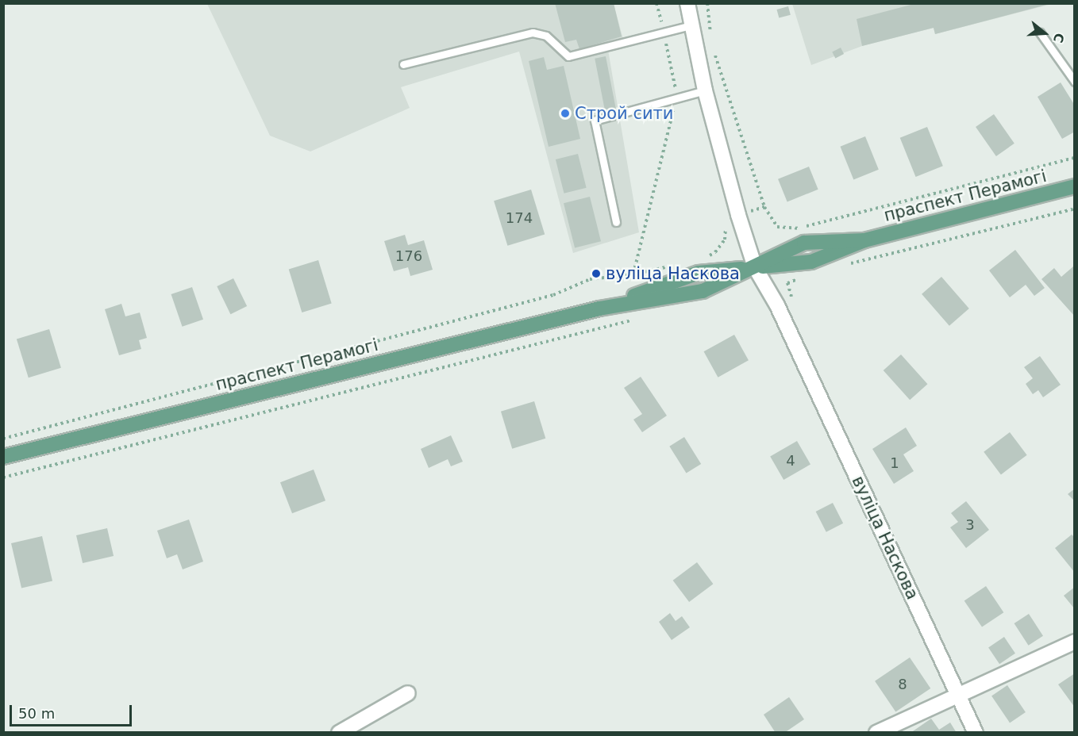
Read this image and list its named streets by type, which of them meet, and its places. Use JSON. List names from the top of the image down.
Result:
{
  "streets": {
    "main road": ["праспект Перамогі"],
    "street": ["вуліца Наскова"]
  },
  "crossings": [
    ["праспект Перамогі", "вуліца Наскова"]
  ],
  "places": ["Строй сити", "вуліца Наскова"],
  "house_numbers": [
    "174",
    "176",
    "4",
    "1",
    "3",
    "8"
  ],
  "scale_bar": "50 m",
  "north": "right"
}
